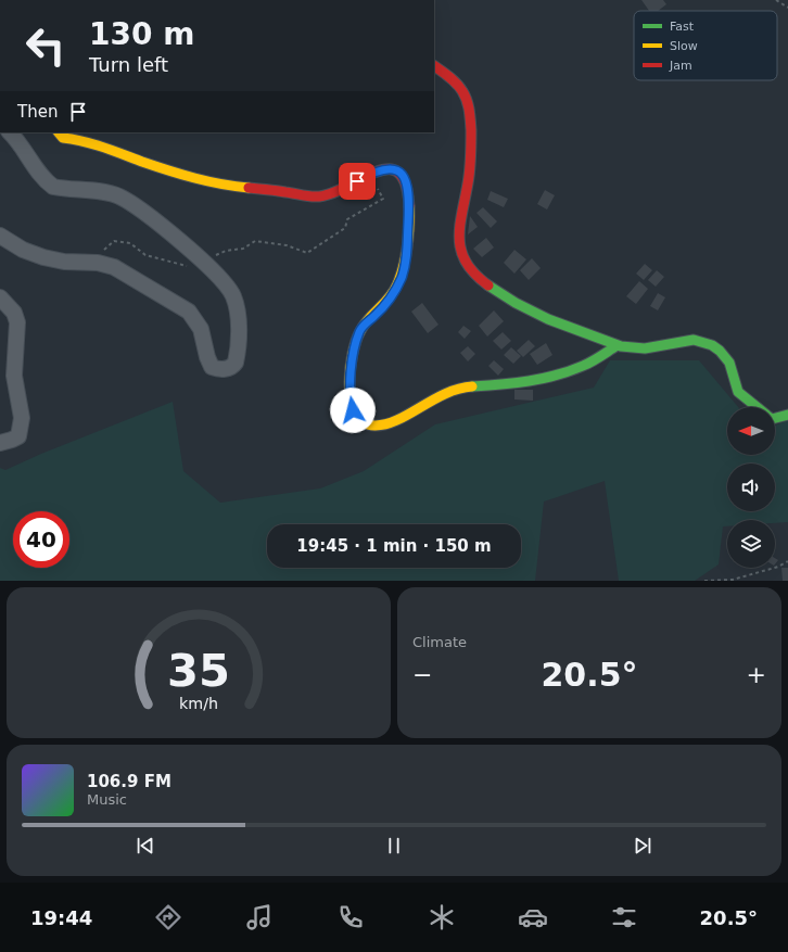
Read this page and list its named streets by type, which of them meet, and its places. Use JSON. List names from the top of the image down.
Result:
{
  "legend": ["Fast", "Slow", "Jam"],
  "north": "left",
  "page": {
    "turn": ["130 m", "Turn left"],
    "then": "Then",
    "limit": "40",
    "trip": "19:45 · 1 min · 150 m",
    "tile": "Climate",
    "heat": ["−", "20.5°", "+"],
    "song": ["106.9 FM", "Music"],
    "tabs": ["19:44", "20.5°"],
    "gauge": ["35", "km/h"]
  }
}
